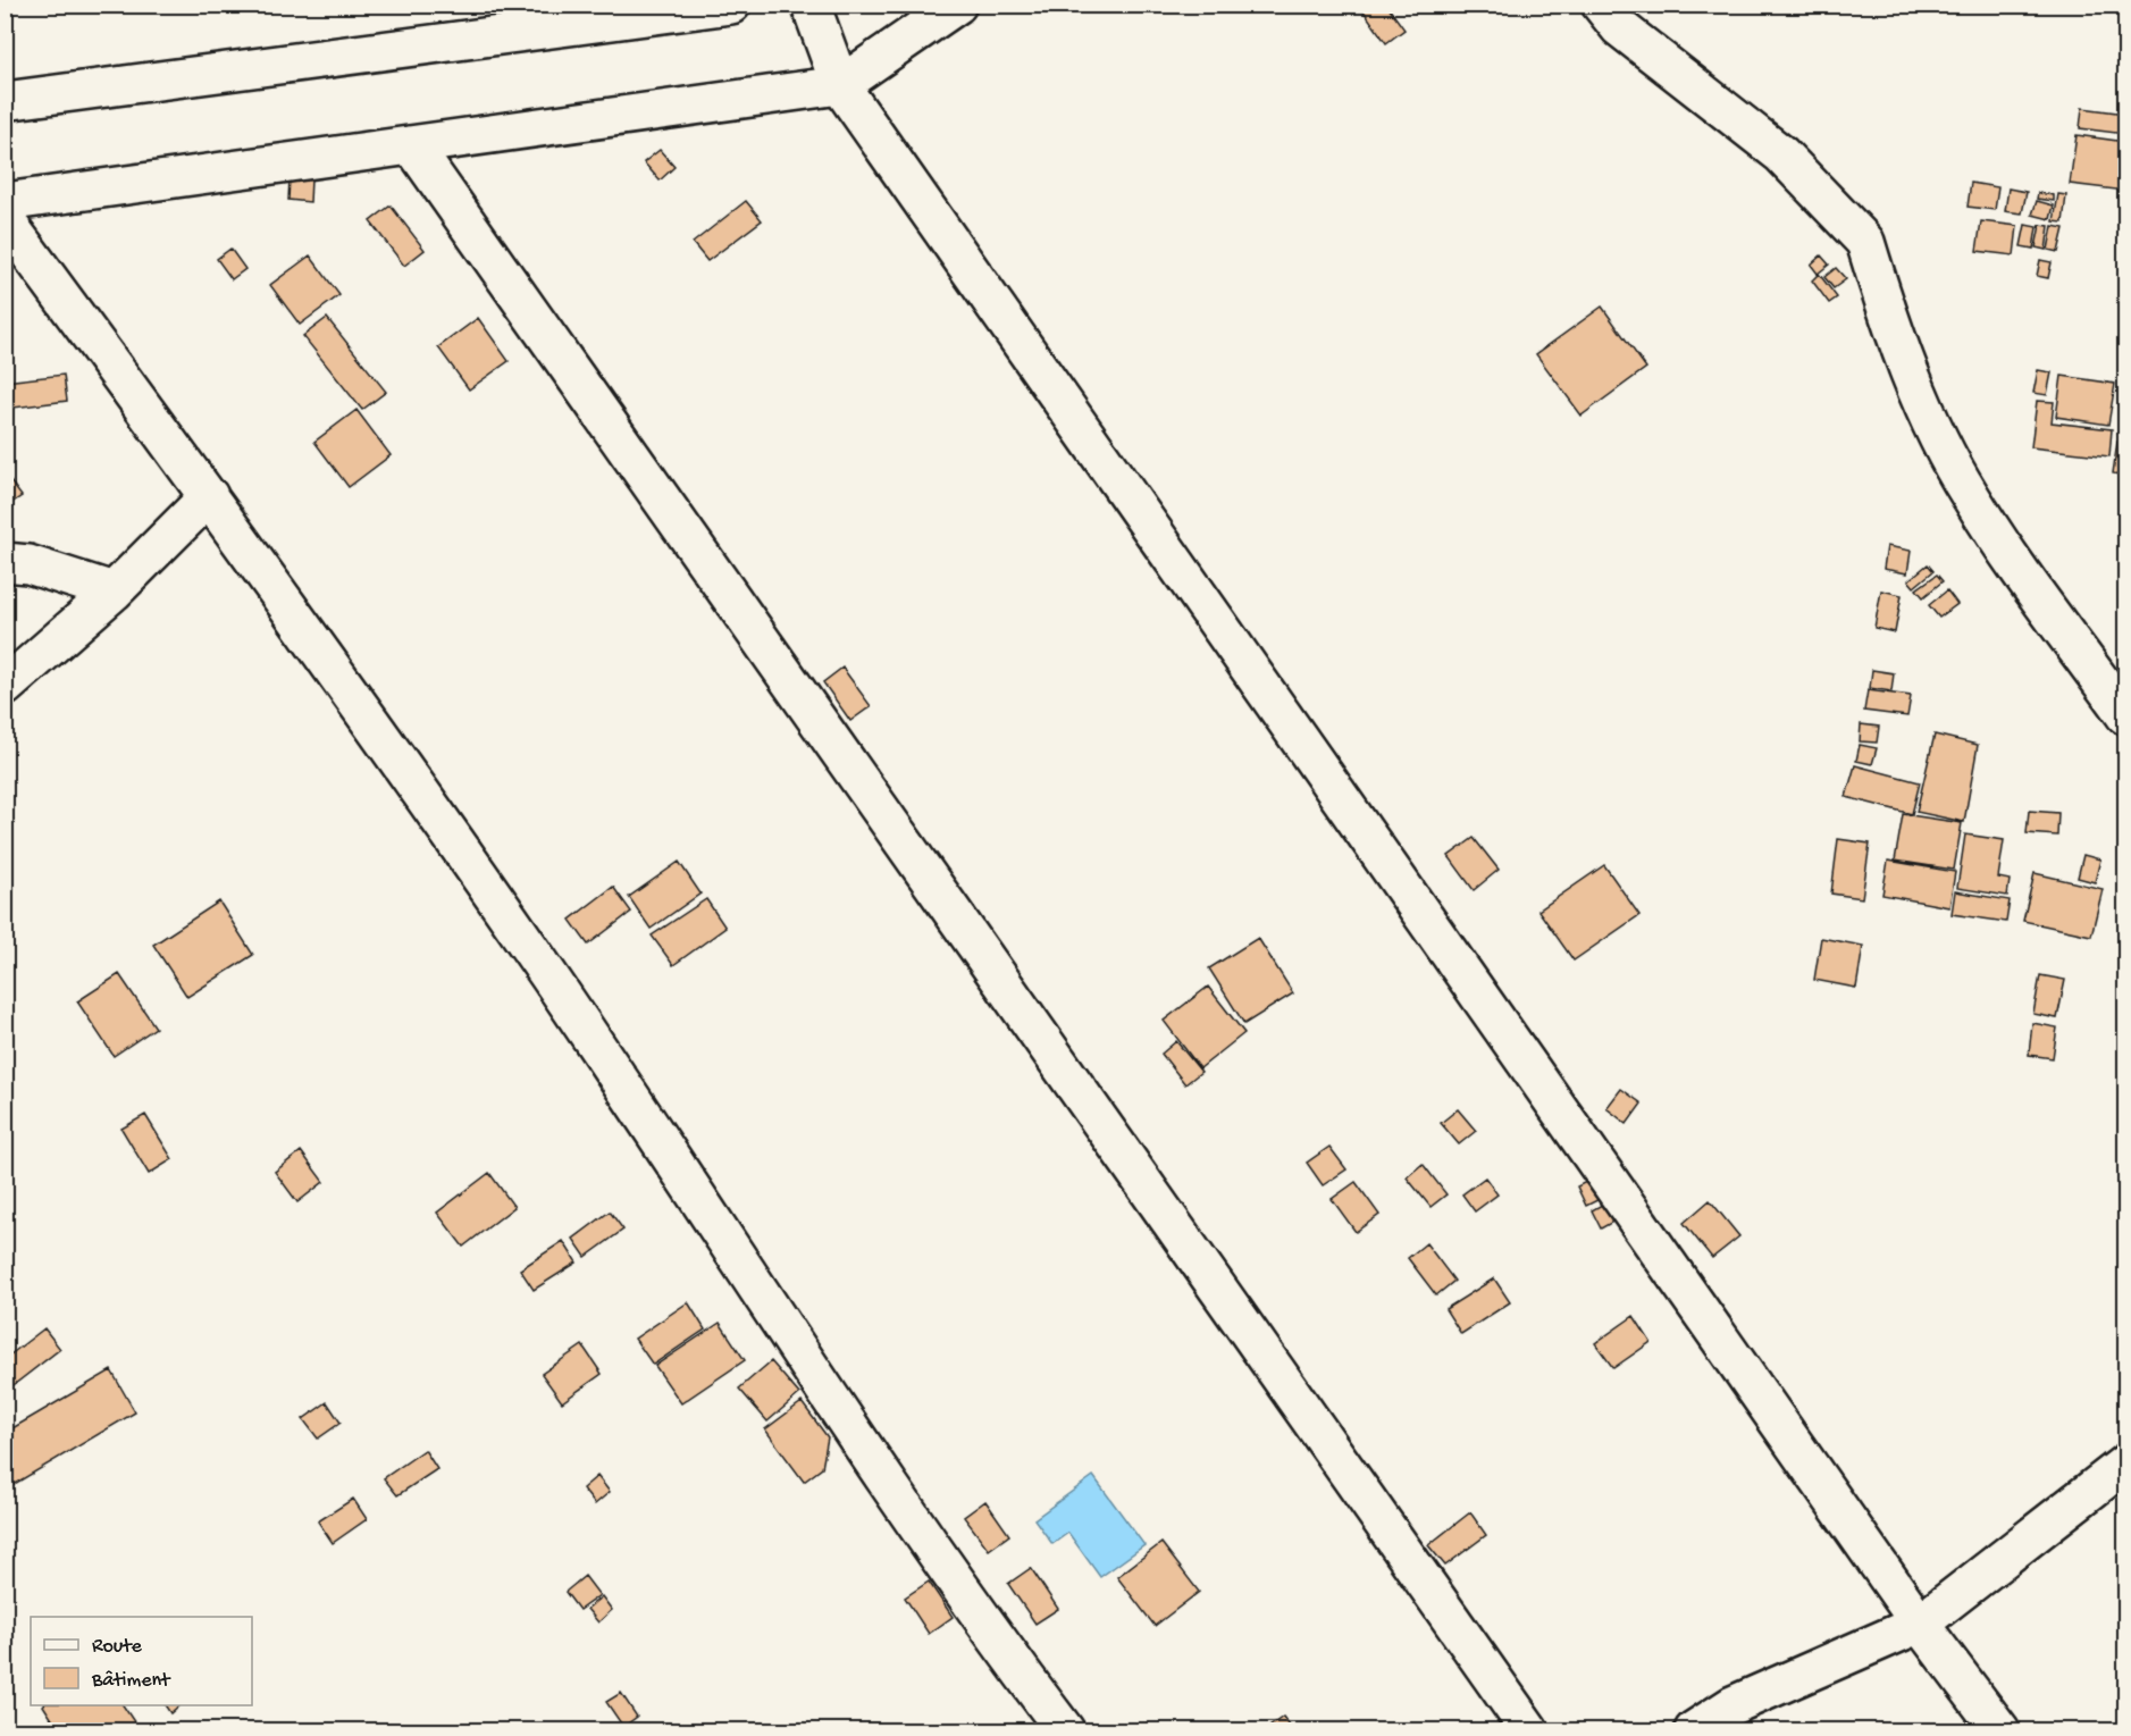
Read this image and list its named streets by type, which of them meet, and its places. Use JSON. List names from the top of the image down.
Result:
{
  "legend": ["Route", "Bâtiment"]
}
